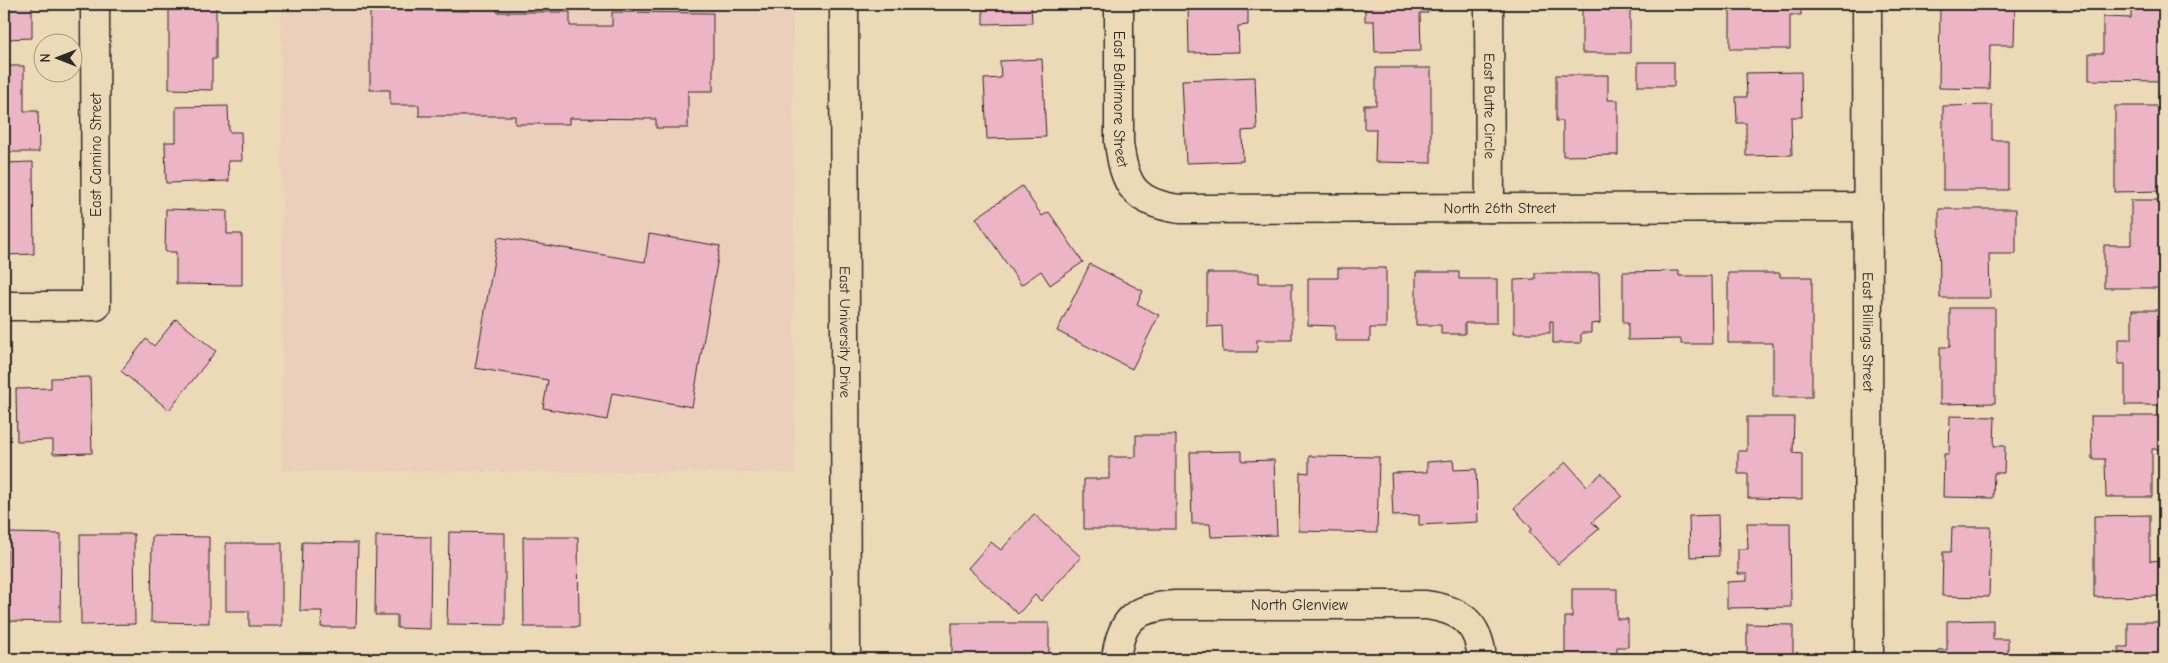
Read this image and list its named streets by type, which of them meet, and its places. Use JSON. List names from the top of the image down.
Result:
{
  "streets": {
    "street": [
      "East Baltimore Street",
      "East Butte Circle",
      "East Camino Street",
      "North 26th Street",
      "East Billings Street",
      "East University Drive",
      "North Glenview"
    ]
  },
  "crossings": [
    ["East Baltimore Street", "North 26th Street"],
    ["East Butte Circle", "North 26th Street"],
    ["North 26th Street", "East Billings Street"]
  ],
  "north": "left"
}
